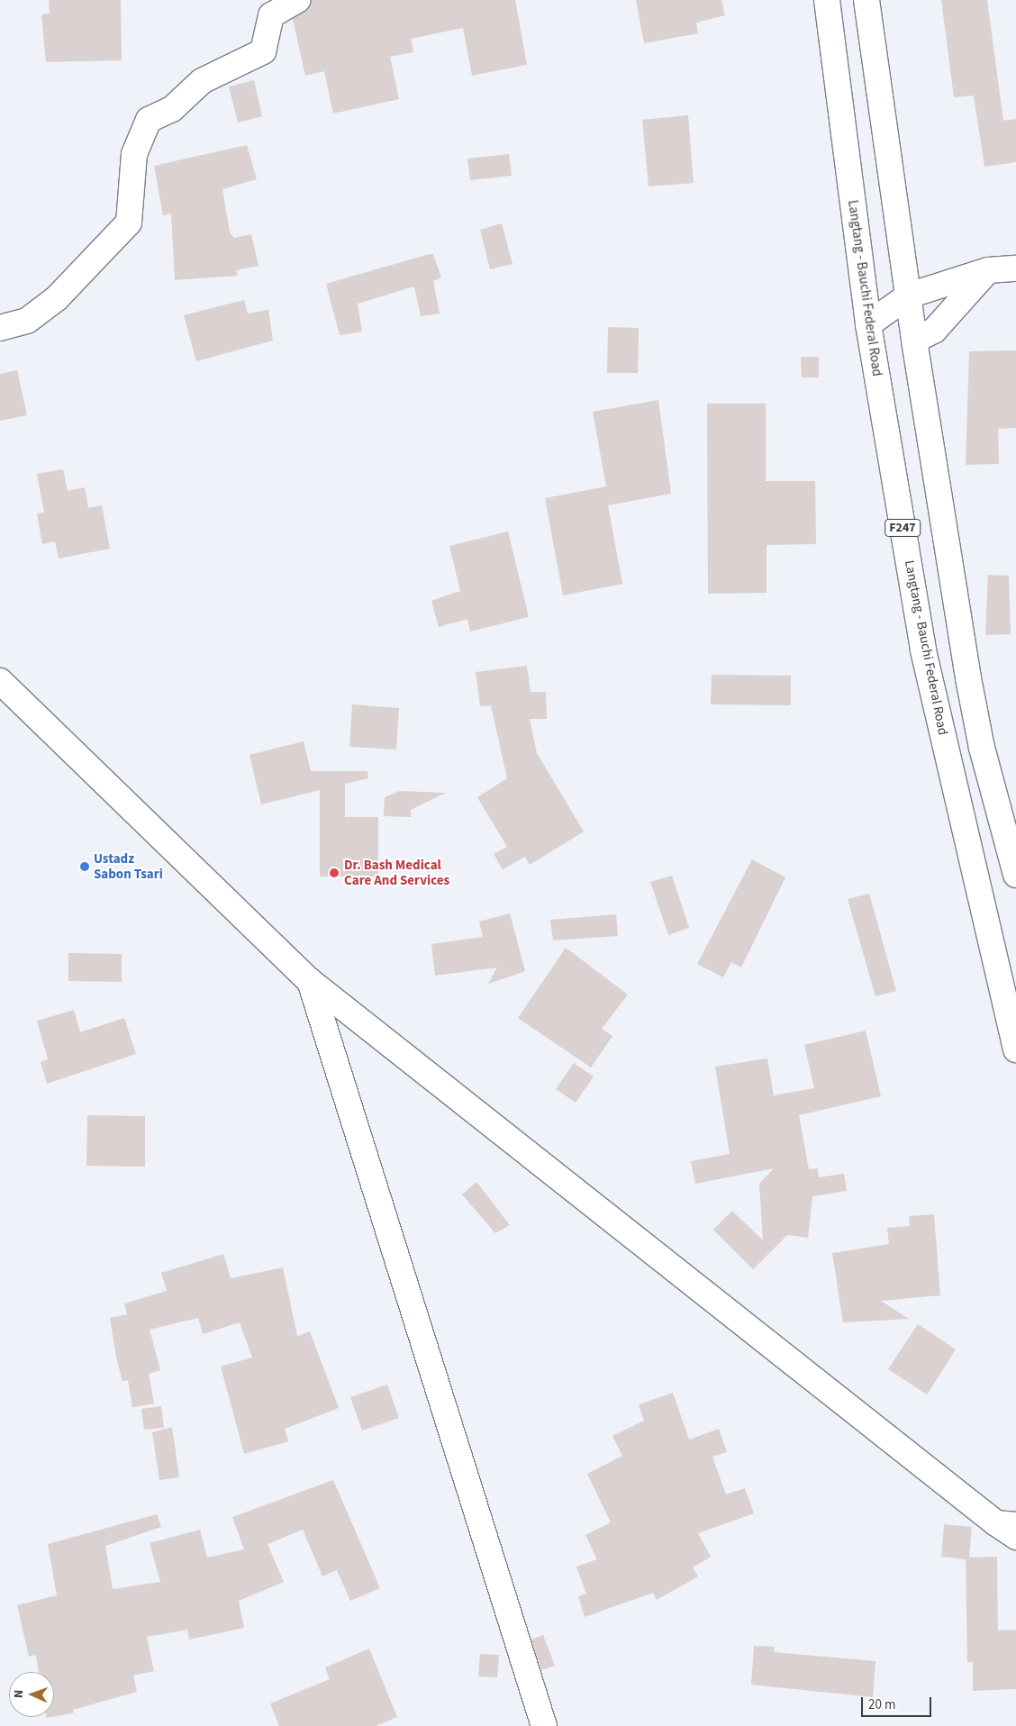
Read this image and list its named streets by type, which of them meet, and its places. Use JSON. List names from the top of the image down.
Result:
{
  "streets": {
    "street": ["Langtang - Bauchi Federal Road", "F247"]
  },
  "places": ["Ustadz Sabon Tsari", "Dr. Bash Medical Care And Services"],
  "scale_bar": "20 m",
  "north": "left"
}
